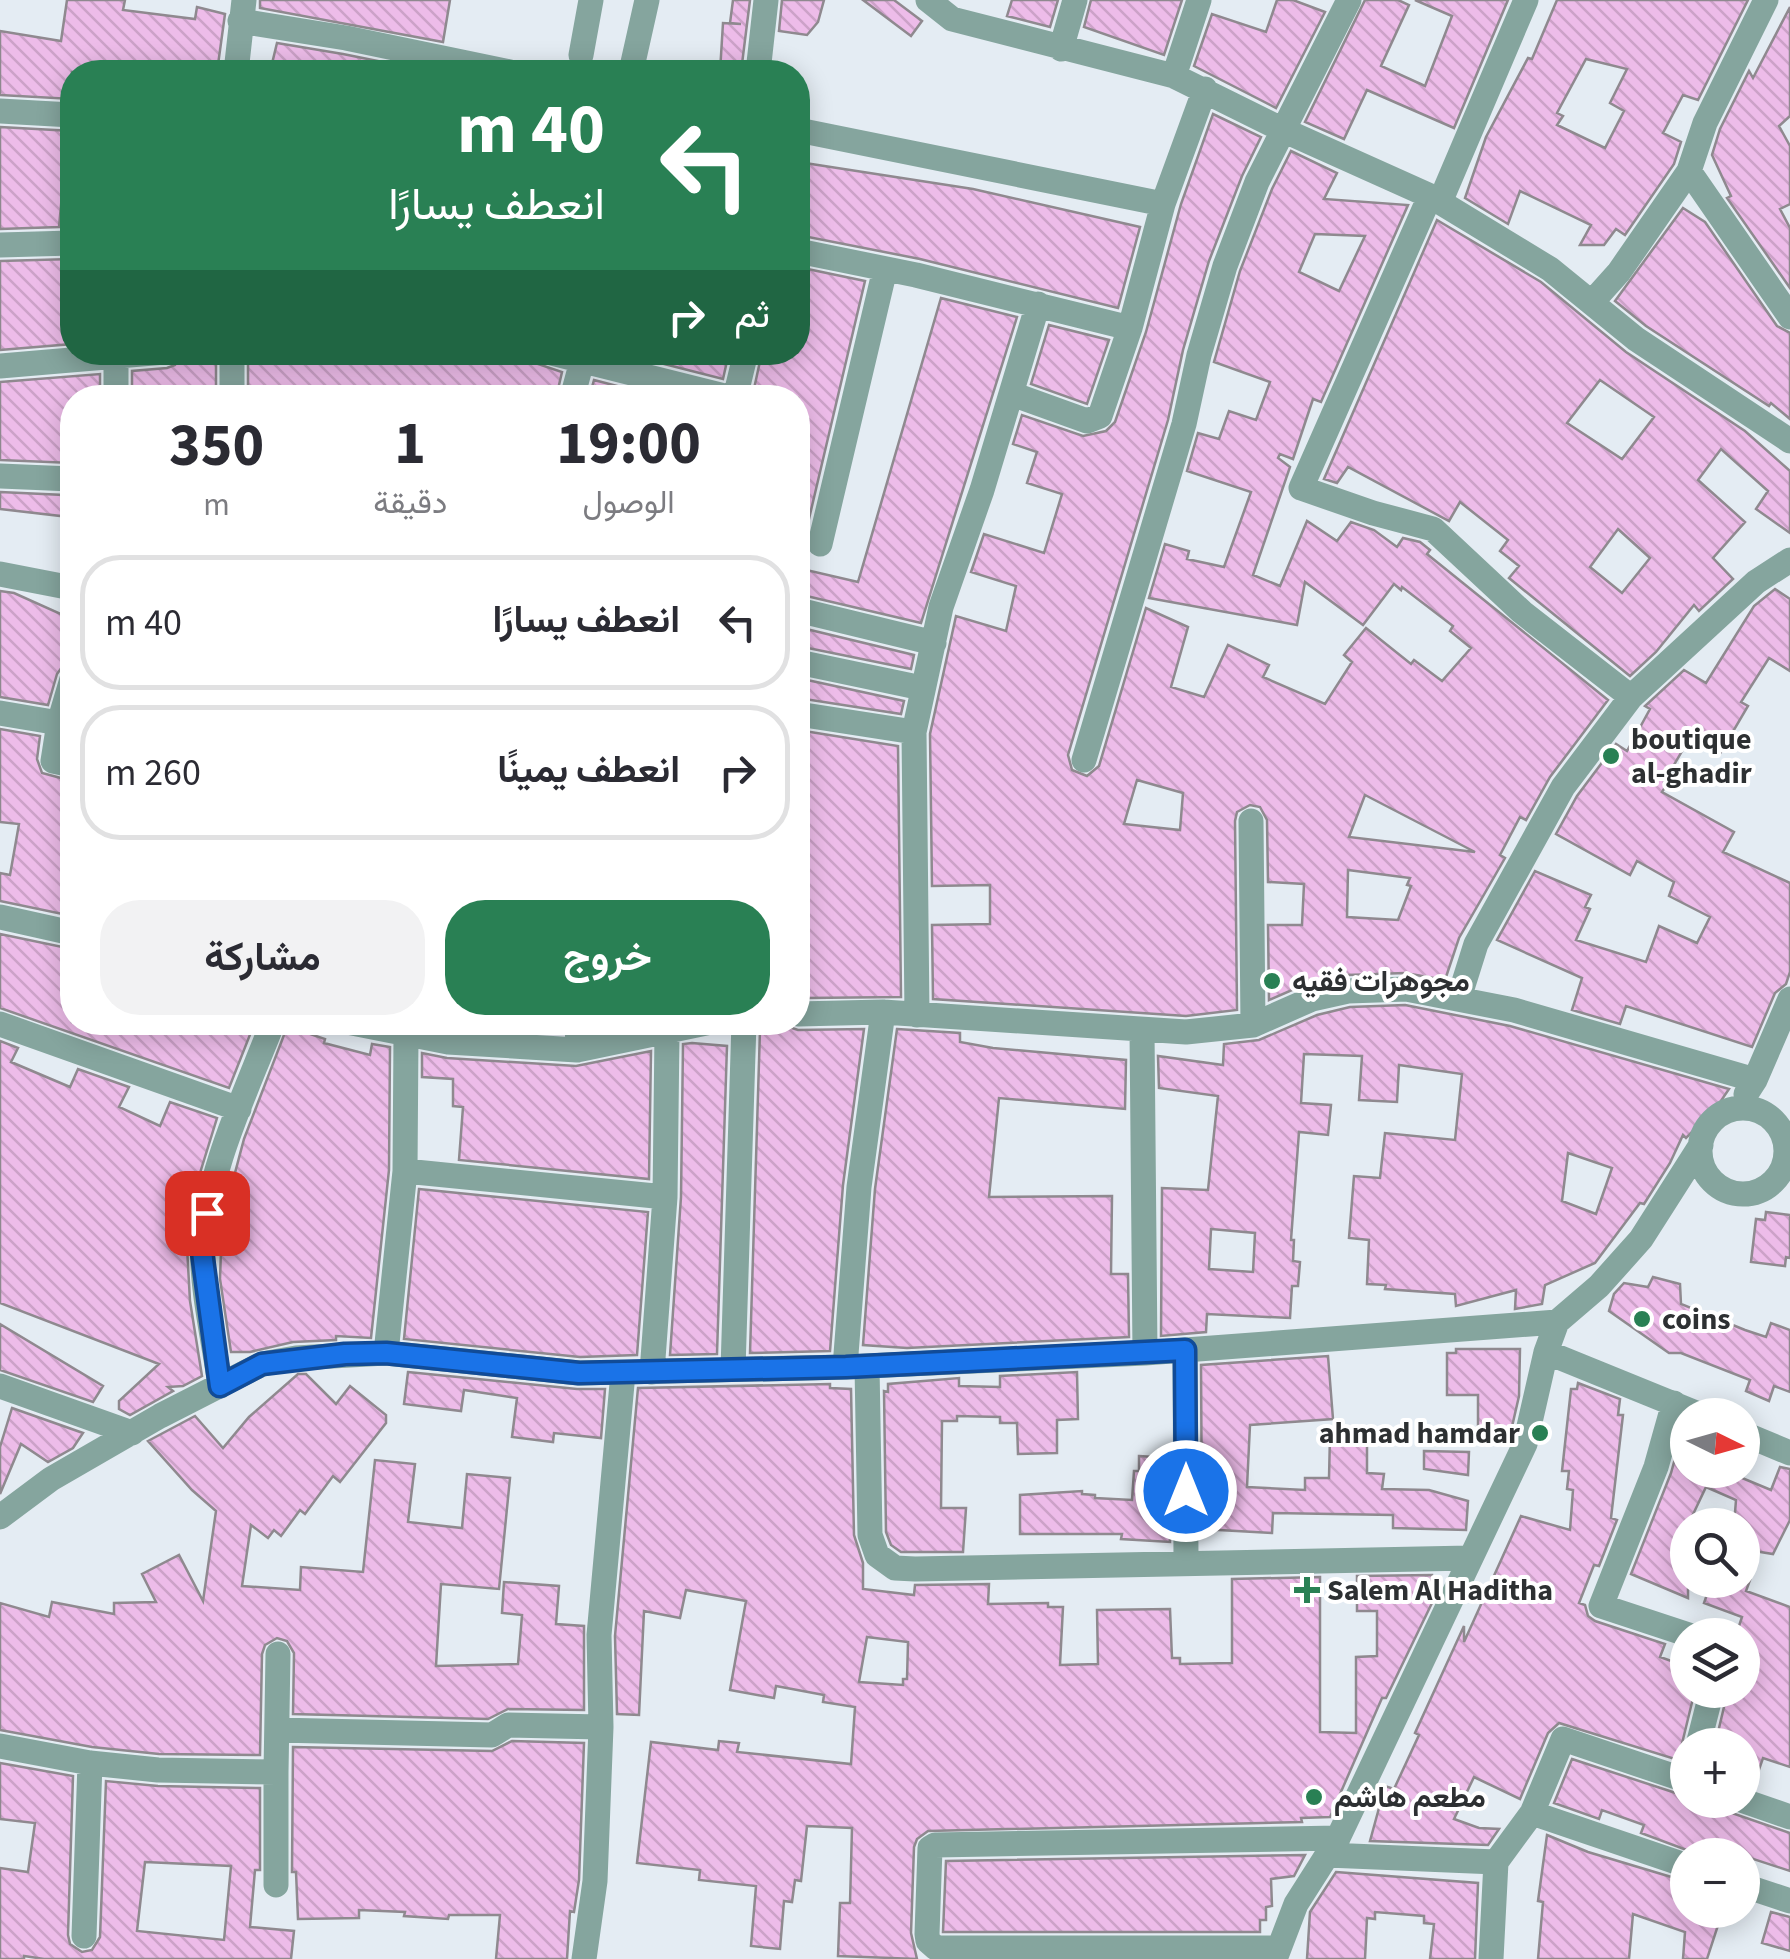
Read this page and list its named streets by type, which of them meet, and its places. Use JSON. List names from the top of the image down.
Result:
{
  "places": {
    "other": [
      "boutique al-ghadir",
      "مجوهرات فقيه",
      "coins",
      "ahmad hamdar",
      "مطعم هاشم"
    ],
    "health": ["Salem Al Haditha"]
  },
  "north": "right",
  "page": {
    "turn": ["40 m", "انعطف يسارًا"],
    "then": "ثم",
    "eta": [
      "19:00",
      "الوصول",
      "1",
      "دقيقة",
      "350",
      "m"
    ],
    "list": [
      {
        "name": "انعطف يسارًا",
        "value": "40 m"
      },
      {
        "name": "انعطف يمينًا",
        "value": "260 m"
      }
    ],
    "buttons": ["خروج", "مشاركة"],
    "map_buttons": ["+", "−"]
  }
}
